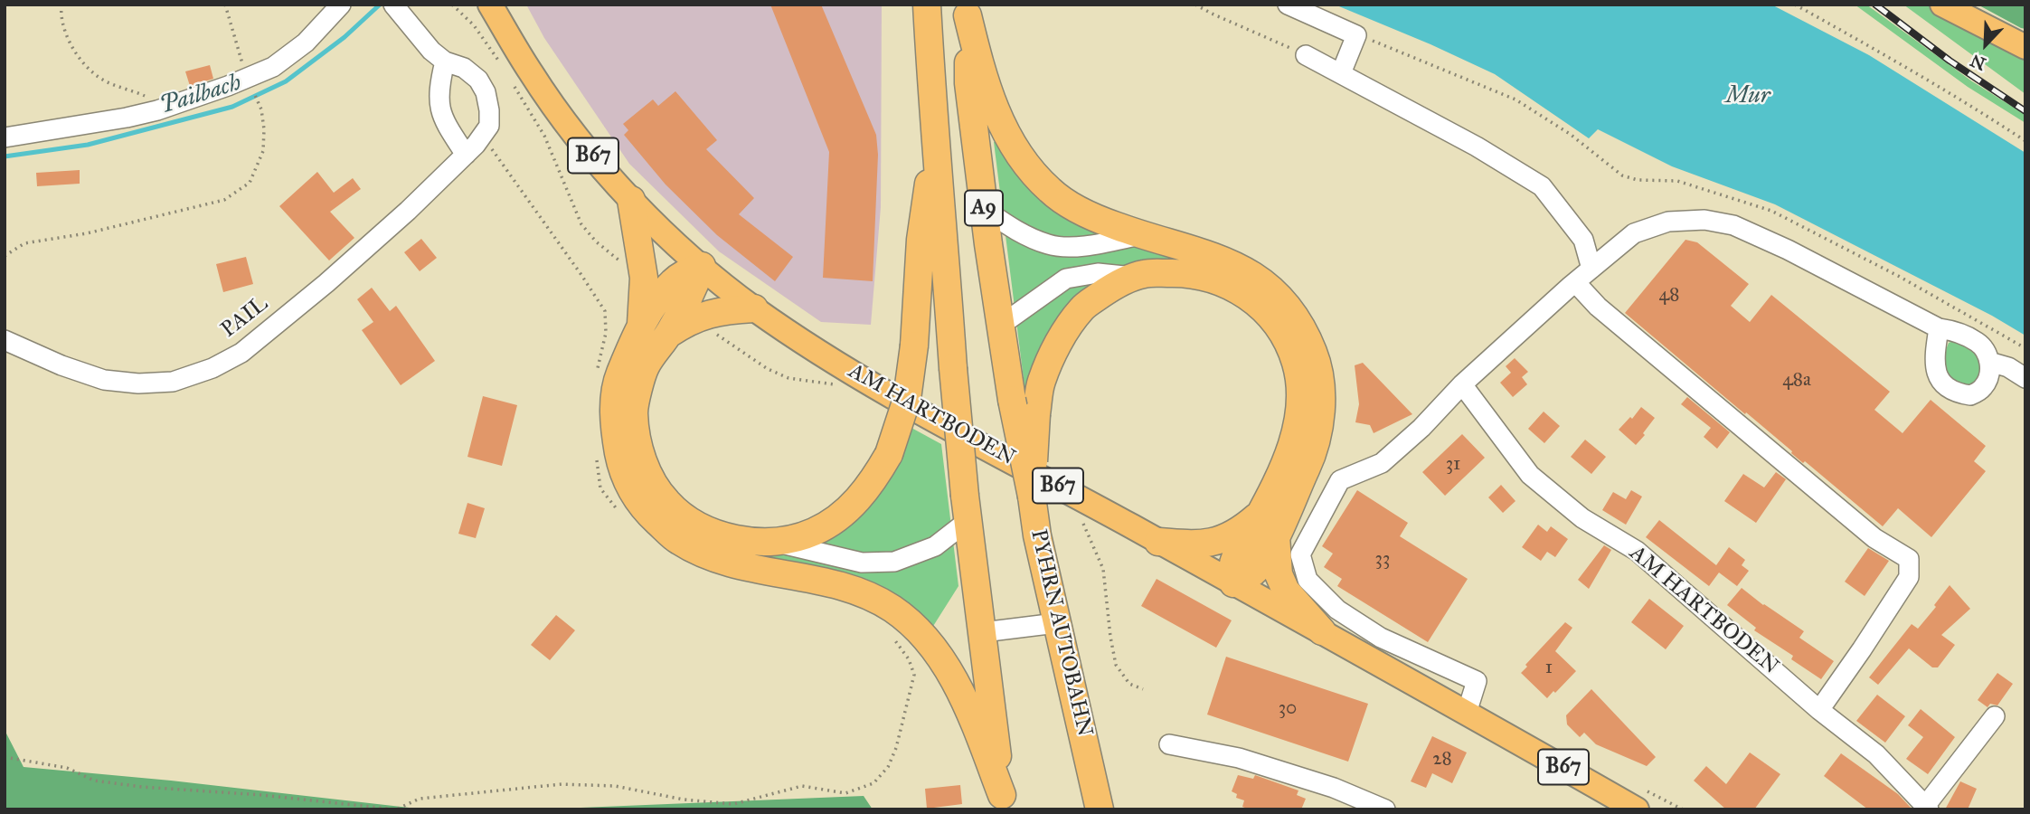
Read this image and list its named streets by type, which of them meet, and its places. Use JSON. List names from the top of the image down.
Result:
{
  "streets": {
    "highway": ["A9", "PYHRN AUTOBAHN"],
    "main road": ["B67", "AM HARTBODEN"],
    "street": ["PAIL"]
  },
  "water": ["Pailbach", "Mur"],
  "house_numbers": [
    "48",
    "48a",
    "31",
    "33",
    "1",
    "30",
    "28"
  ],
  "north": "bottom left"
}
